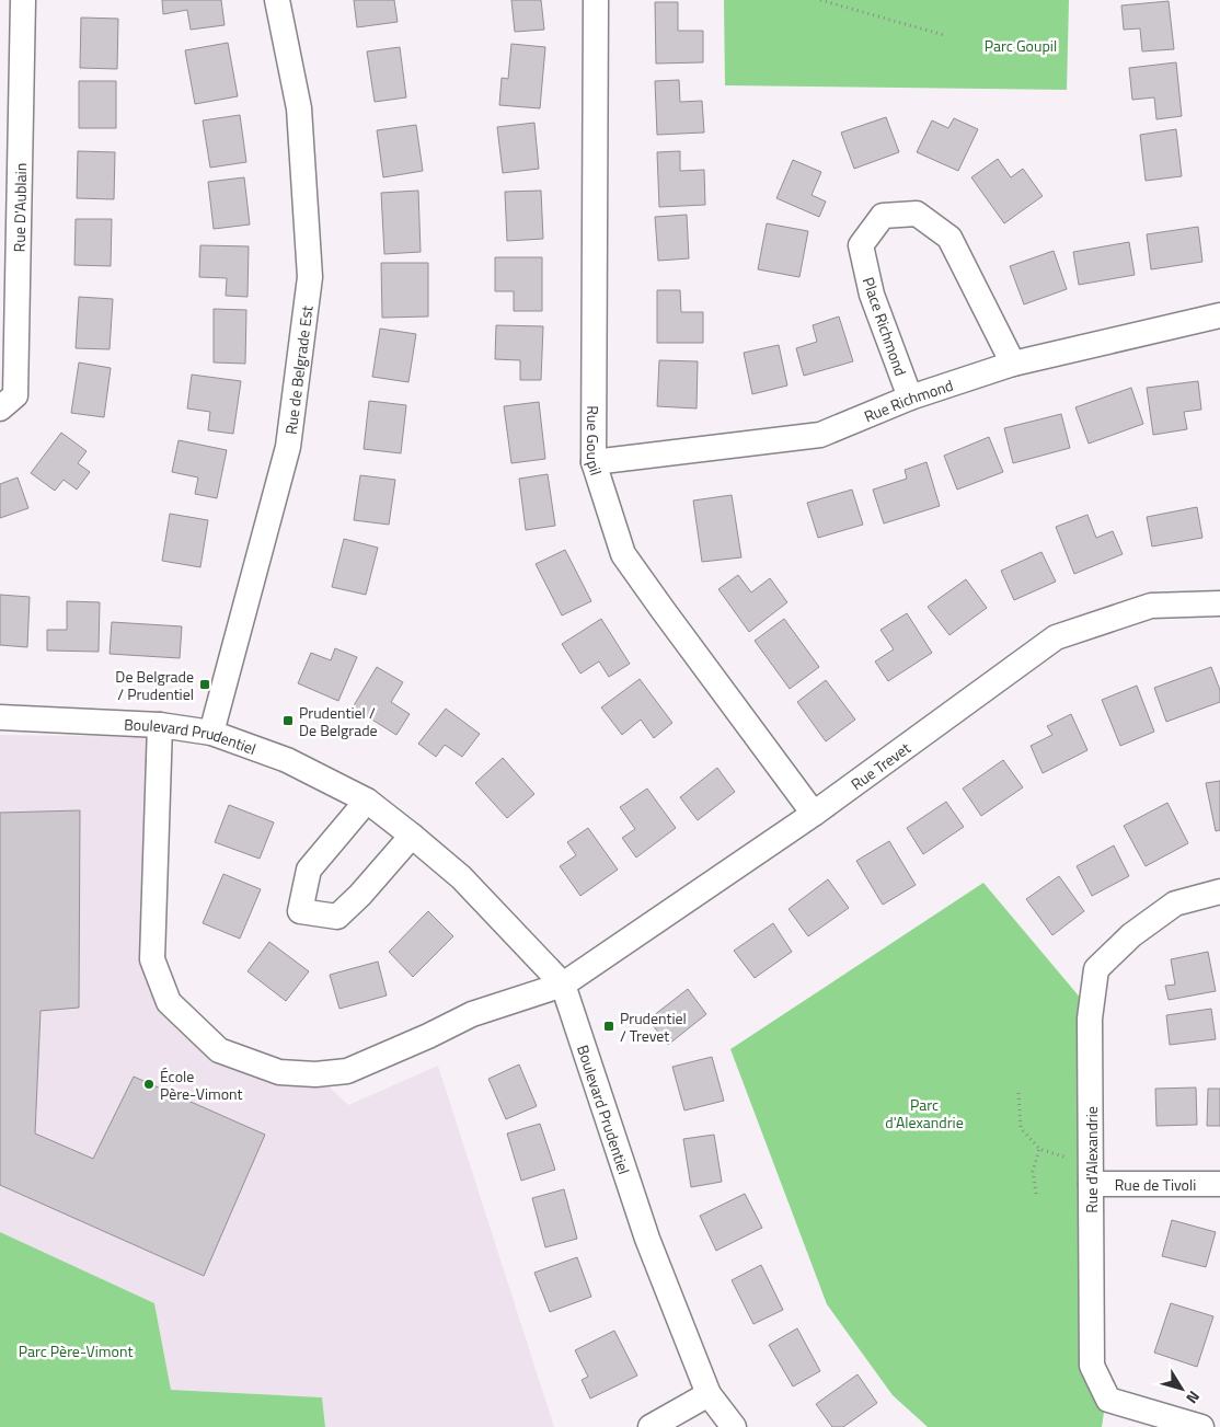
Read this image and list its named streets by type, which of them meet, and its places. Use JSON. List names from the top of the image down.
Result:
{
  "streets": {
    "street": [
      "Rue D'Aublain",
      "Place Richmond",
      "Rue de Belgrade Est",
      "Rue Richmond",
      "Rue Goupil",
      "Boulevard Prudentiel",
      "Rue Trevet",
      "Rue d'Alexandrie",
      "Rue de Tivoli"
    ]
  },
  "crossings": [
    ["Place Richmond", "Rue Richmond"],
    ["Rue de Belgrade Est", "Boulevard Prudentiel"],
    ["Rue Richmond", "Rue Goupil"],
    ["Rue Goupil", "Rue Trevet"],
    ["Boulevard Prudentiel", "Rue Trevet"],
    ["Rue d'Alexandrie", "Rue de Tivoli"]
  ],
  "parks": ["Parc Goupil", "Parc d'Alexandrie", "Parc Père-Vimont"],
  "places": {
    "transit": ["De Belgrade / Prudentiel", "Prudentiel / De Belgrade", "Prudentiel / Trevet"],
    "other": ["École Père-Vimont"]
  },
  "north": "bottom right"
}
